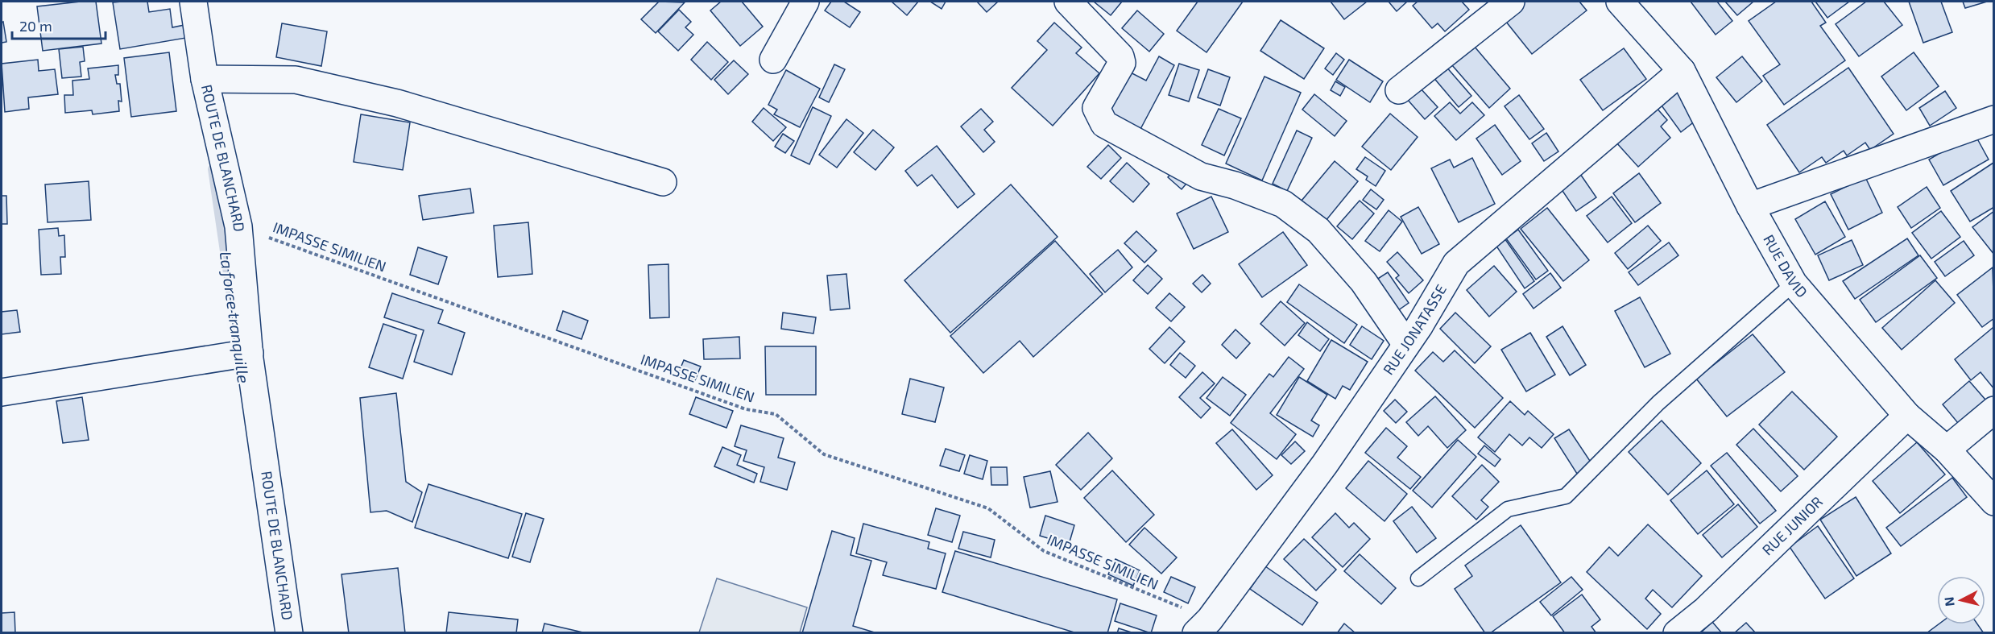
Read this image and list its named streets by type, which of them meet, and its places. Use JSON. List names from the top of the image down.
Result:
{
  "streets": {
    "street": [
      "ROUTE DE BLANCHARD",
      "RUE DAVID",
      "RUE JONATASSE",
      "RUE JUNIOR"
    ],
    "path": ["IMPASSE SIMILIEN"]
  },
  "crossings": [
    ["ROUTE DE BLANCHARD", "IMPASSE SIMILIEN"],
    ["IMPASSE SIMILIEN", "RUE JONATASSE"],
    ["RUE DAVID", "RUE JONATASSE"],
    ["RUE DAVID", "RUE JUNIOR"]
  ],
  "water": ["La force tranquille"],
  "scale_bar": "20 m",
  "north": "left"
}
